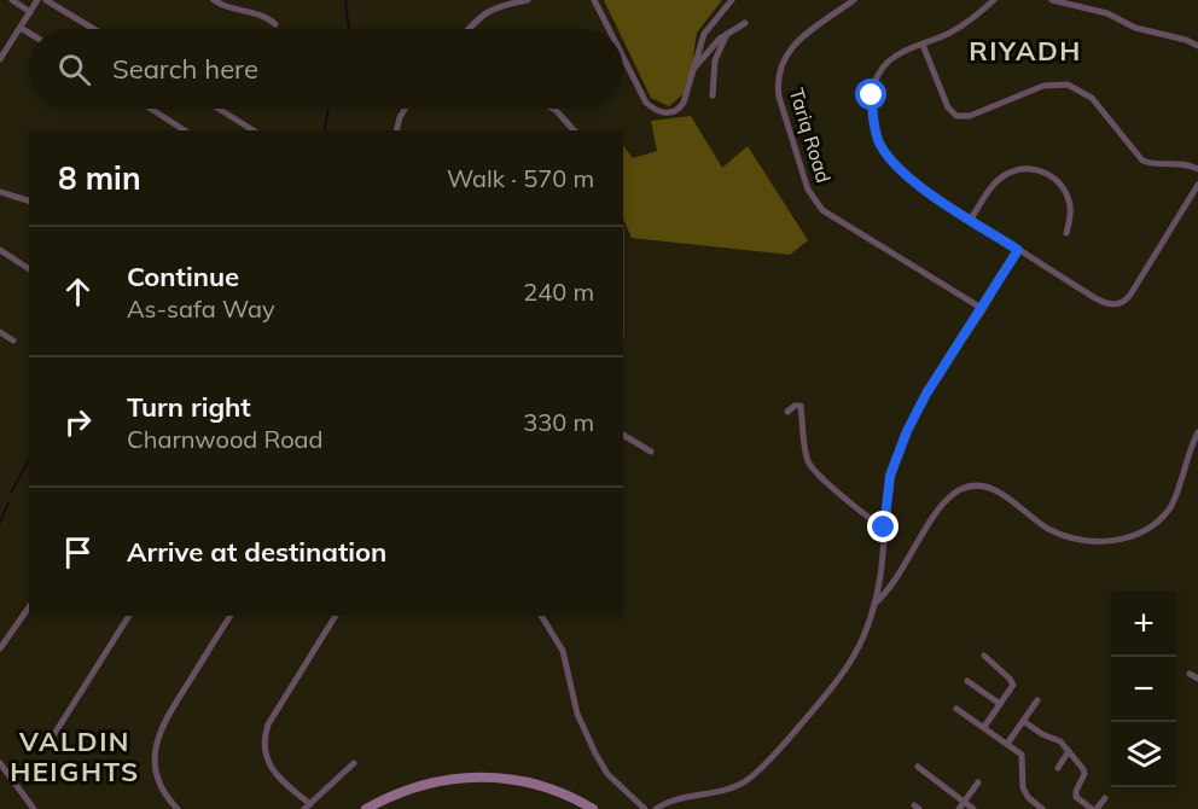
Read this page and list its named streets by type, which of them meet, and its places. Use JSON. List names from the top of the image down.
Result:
{
  "streets": {
    "street": ["Tariq Road"]
  },
  "districts": ["RIYADH", "VALDIN HEIGHTS"],
  "page": {
    "search": "Search here",
    "heading": ["8 min", "Walk · 570 m"],
    "list": [
      ["Continue", "As-safa Way", "240 m"],
      ["Turn right", "Charnwood Road", "330 m"],
      "Arrive at destination"
    ],
    "map_buttons": ["+", "−"]
  }
}
